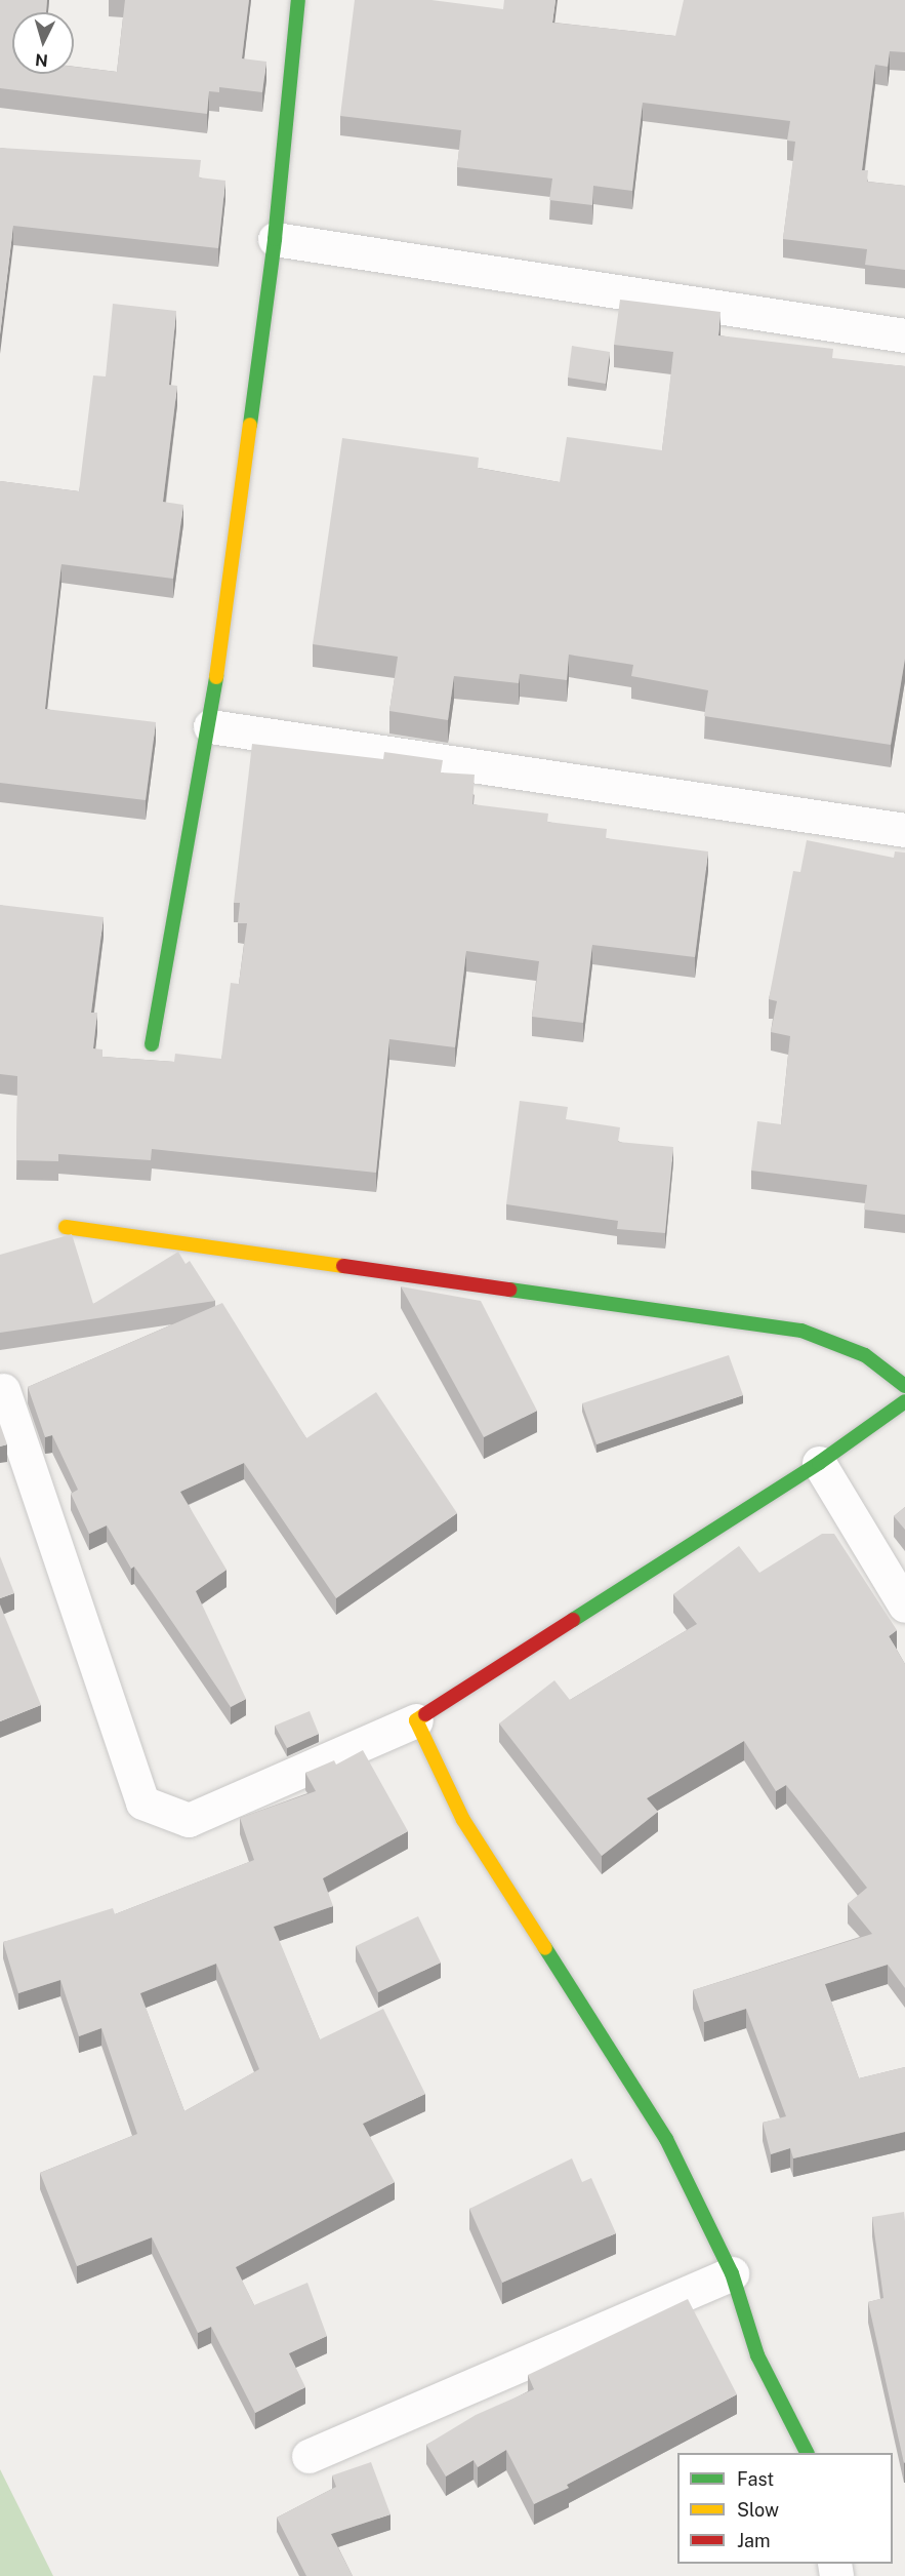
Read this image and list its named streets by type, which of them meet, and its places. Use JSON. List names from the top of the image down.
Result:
{
  "legend": ["Fast", "Slow", "Jam"],
  "north": "bottom"
}
